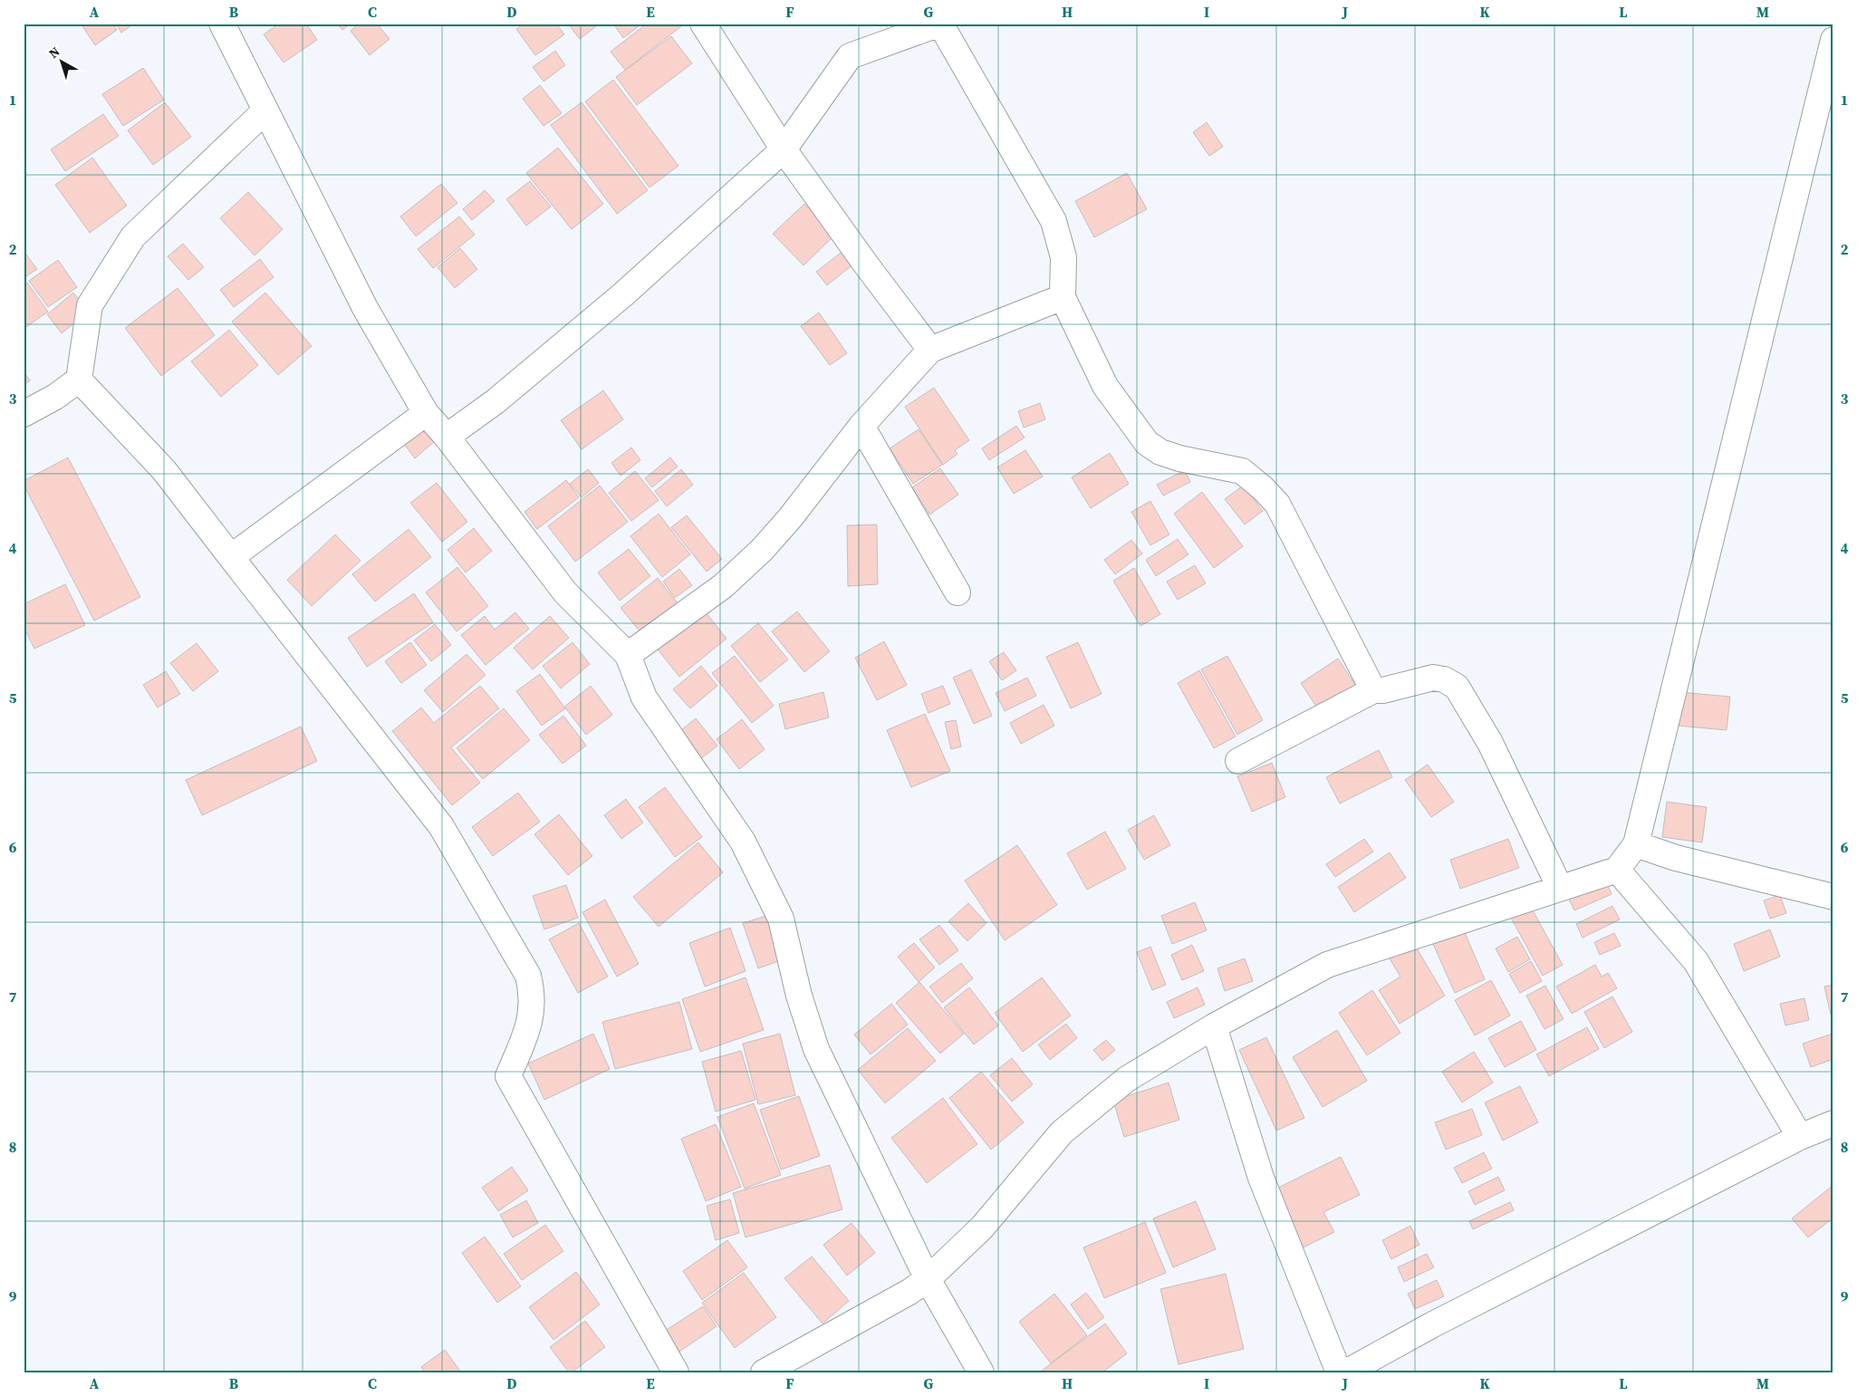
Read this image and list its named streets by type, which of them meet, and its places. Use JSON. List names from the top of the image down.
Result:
{
  "north": "top left",
  "grid": {
    "columns": [
      "A",
      "B",
      "C",
      "D",
      "E",
      "F",
      "G",
      "H",
      "I",
      "J",
      "K",
      "L",
      "M"
    ],
    "rows": [
      "1",
      "2",
      "3",
      "4",
      "5",
      "6",
      "7",
      "8",
      "9"
    ]
  }
}
